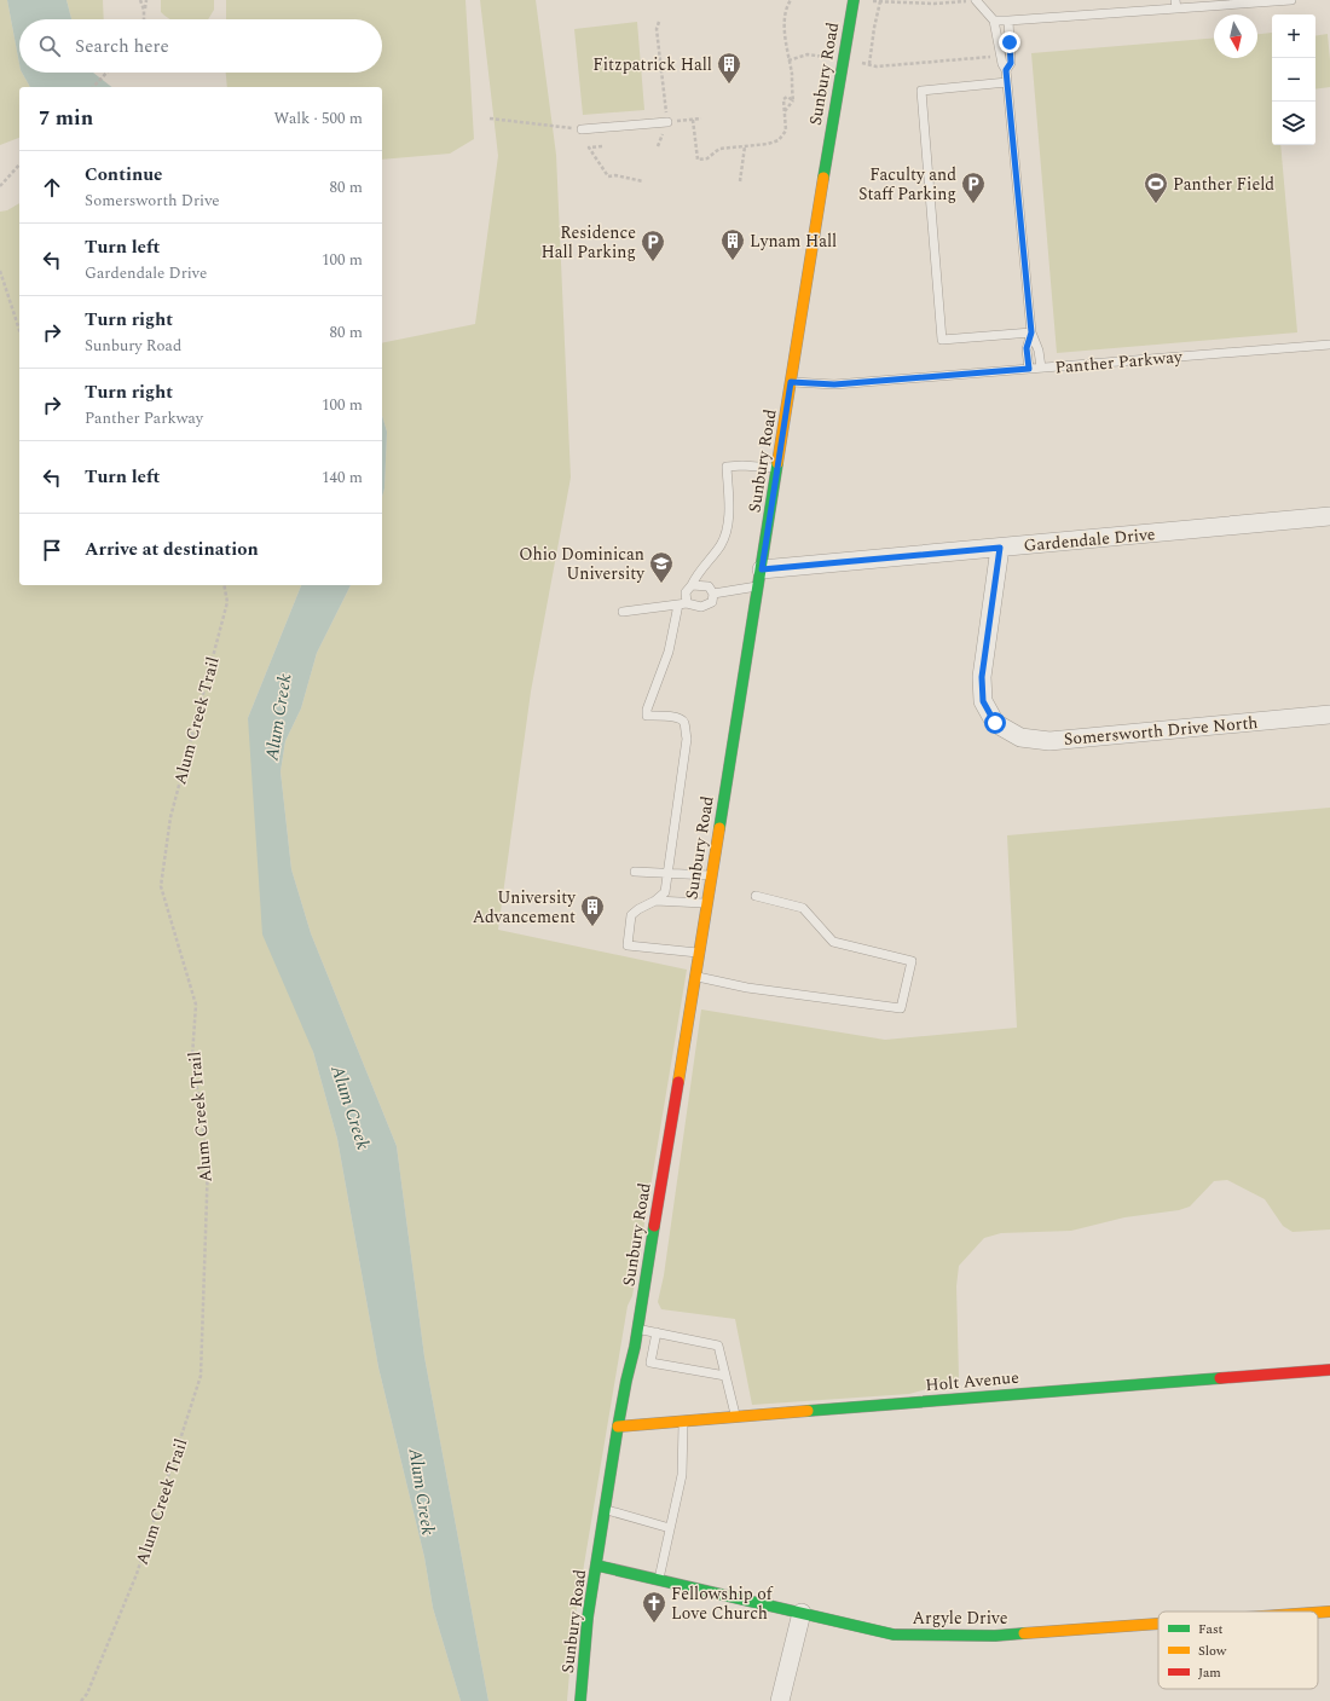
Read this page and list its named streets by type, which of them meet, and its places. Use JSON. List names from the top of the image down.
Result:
{
  "streets": {
    "main road": ["Sunbury Road", "Holt Avenue", "Argyle Drive"],
    "street": ["Gardendale Drive", "Somersworth Drive North"],
    "lane": ["Panther Parkway"],
    "path": ["Alum Creek Trail"]
  },
  "crossings": [
    ["Sunbury Road", "Panther Parkway"],
    ["Sunbury Road", "Gardendale Drive"],
    ["Sunbury Road", "Holt Avenue"],
    ["Sunbury Road", "Argyle Drive"],
    ["Gardendale Drive", "Somersworth Drive North"]
  ],
  "water": ["Alum Creek"],
  "places": {
    "building": ["Fitzpatrick Hall", "Lynam Hall", "University Advancement"],
    "parking": ["Faculty and Staff Parking", "Residence Hall Parking"],
    "sports": ["Panther Field"],
    "school or university": ["Ohio Dominican University"],
    "church": ["Fellowship of Love Church"]
  },
  "legend": ["Fast", "Slow", "Jam"],
  "north": "bottom",
  "page": {
    "map_buttons": ["+", "−"],
    "search": "Search here",
    "heading": ["7 min", "Walk · 500 m"],
    "list": [
      ["Continue", "Somersworth Drive", "80 m"],
      ["Turn left", "Gardendale Drive", "100 m"],
      ["Turn right", "Sunbury Road", "80 m"],
      ["Turn right", "Panther Parkway", "100 m"],
      ["Turn left", "140 m"],
      "Arrive at destination"
    ]
  }
}
